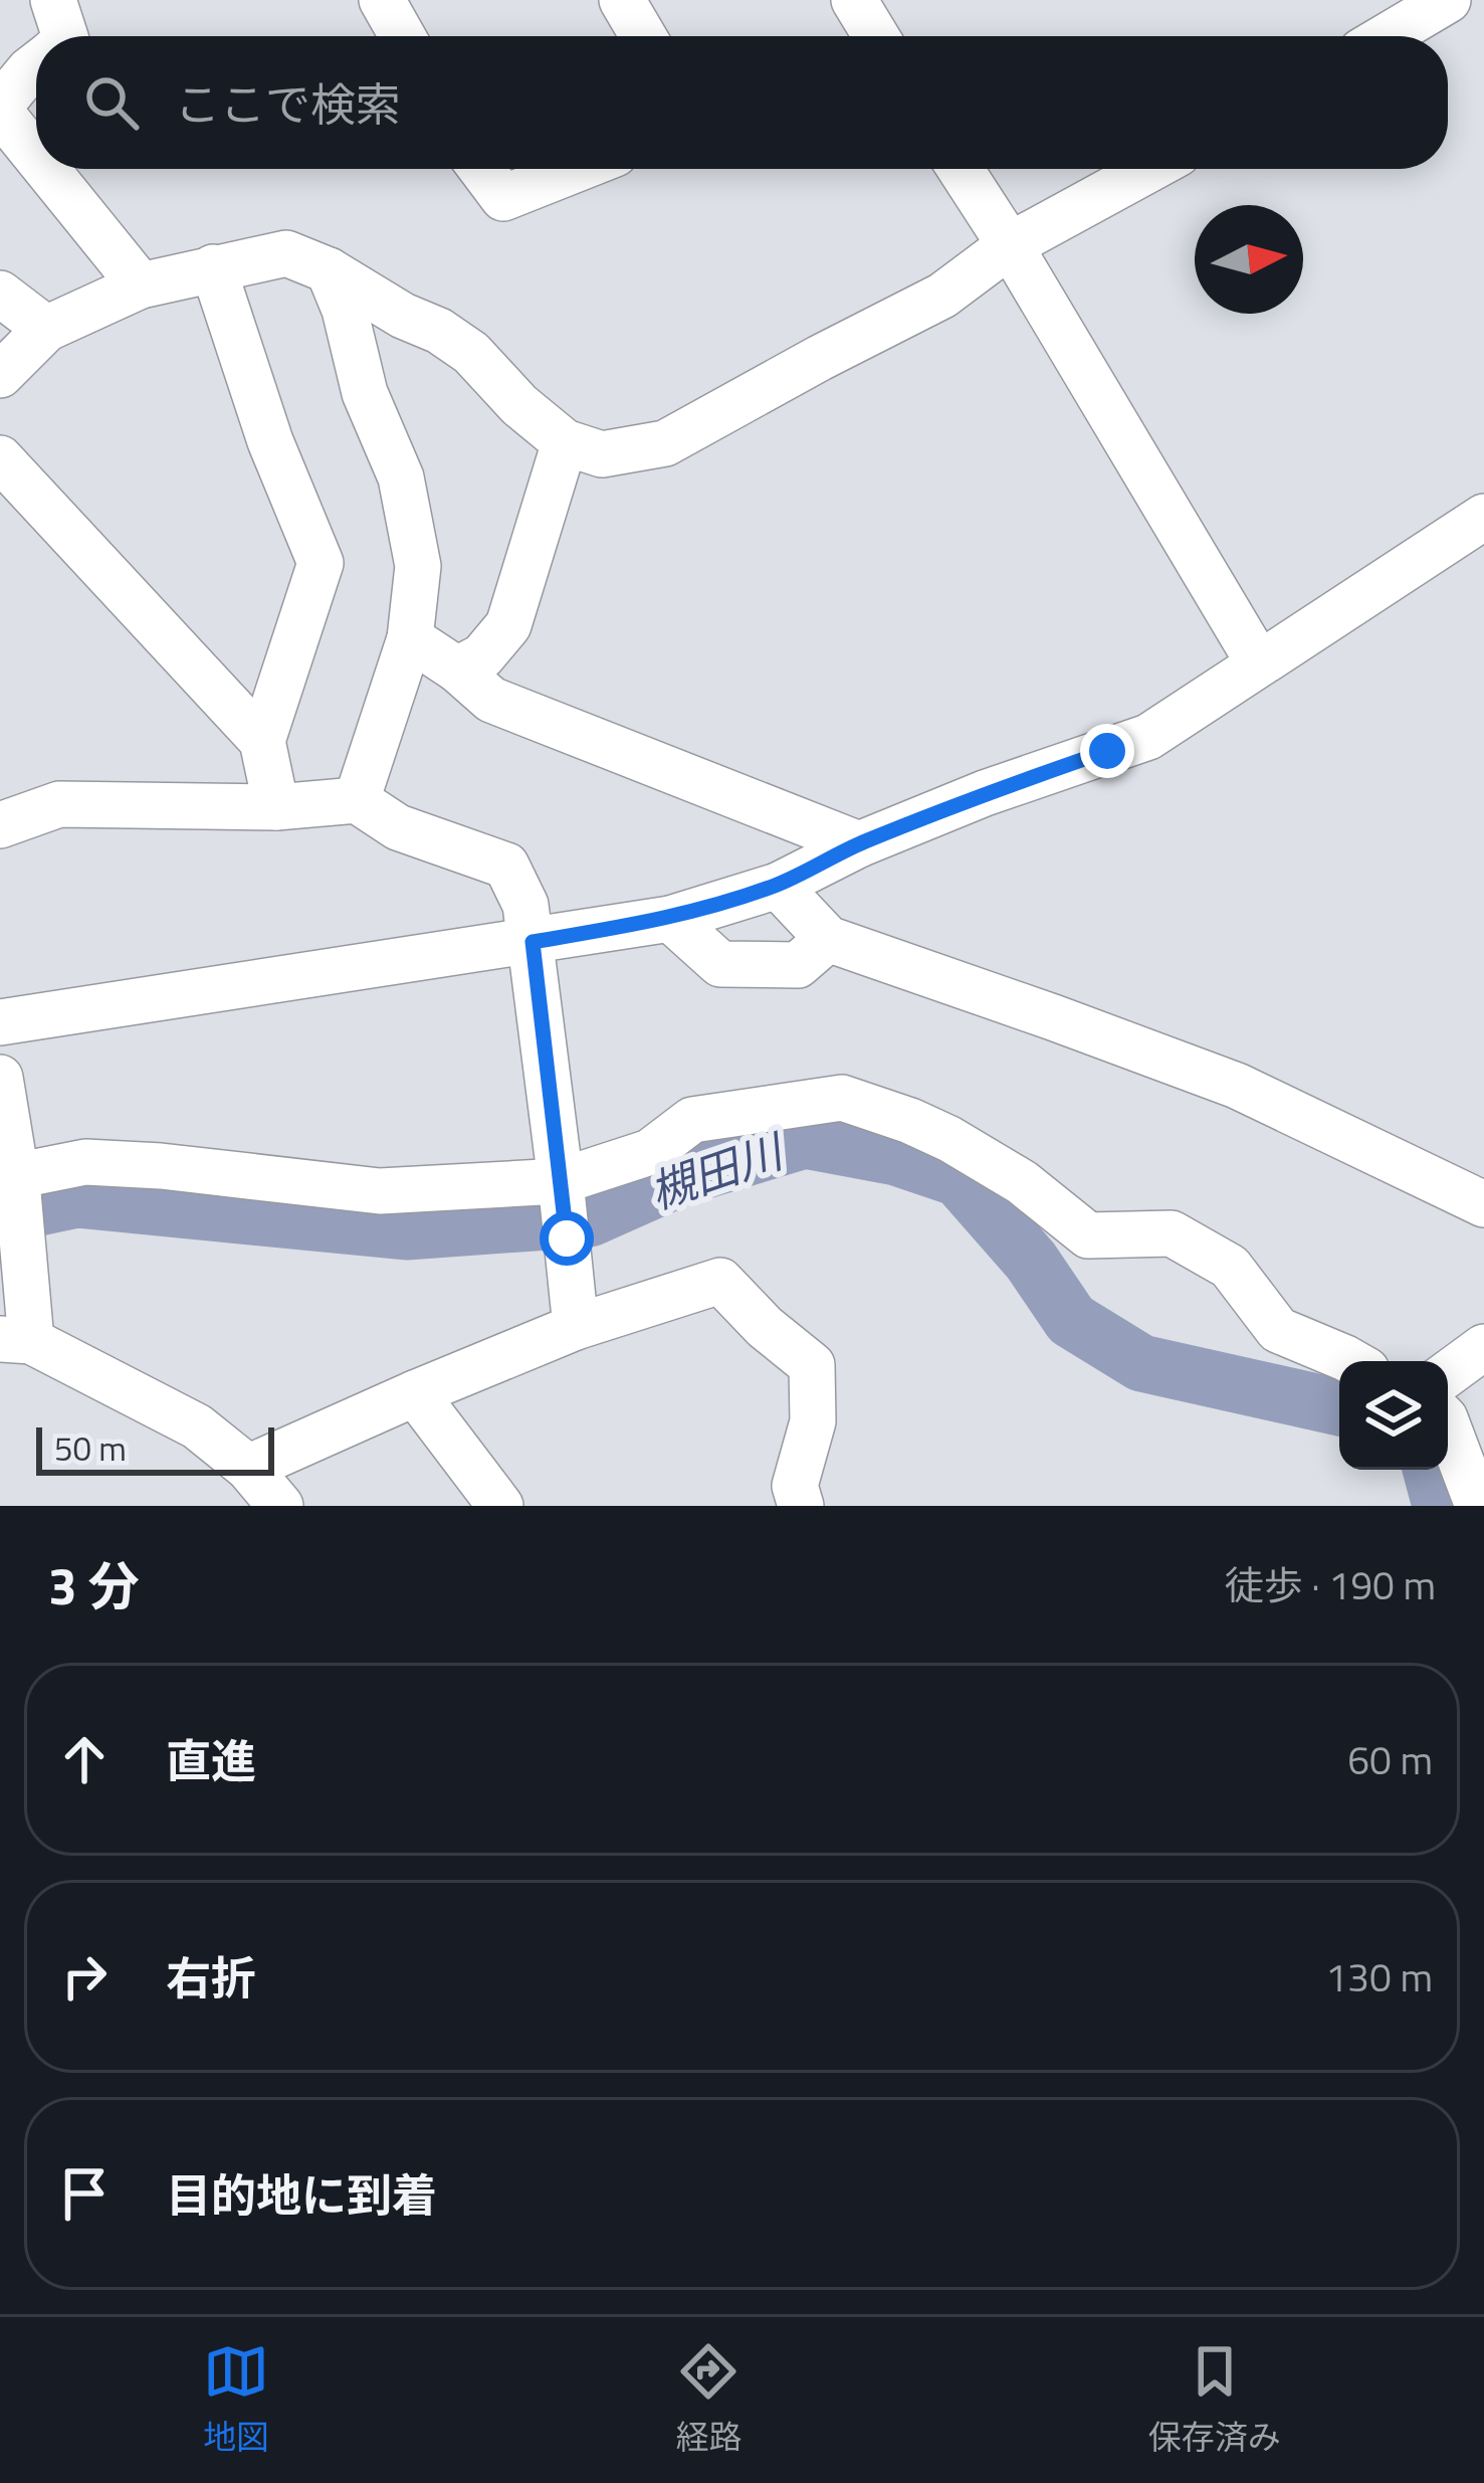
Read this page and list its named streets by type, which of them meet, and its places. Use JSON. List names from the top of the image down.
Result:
{
  "water": ["槻田川"],
  "scale_bar": "50 m",
  "north": "right",
  "page": {
    "search": "ここで検索",
    "scale": "50 m",
    "heading": ["3 分", "徒歩 · 190 m"],
    "list": [
      ["直進", "60 m"],
      ["右折", "130 m"],
      "目的地に到着"
    ],
    "nav": ["地図", "経路", "保存済み"]
  }
}
